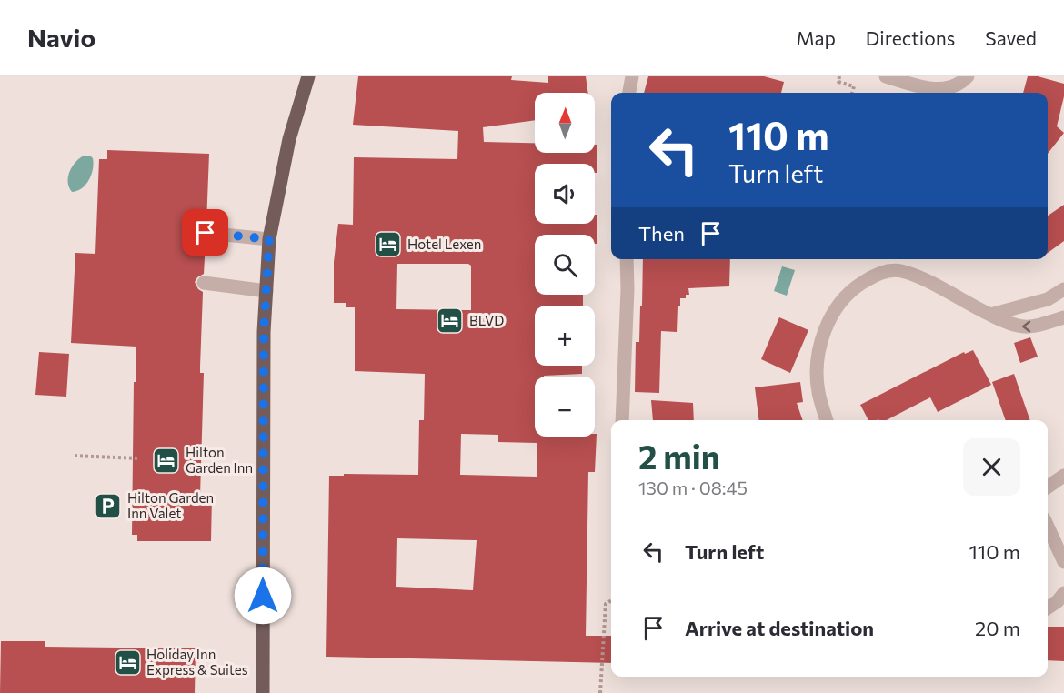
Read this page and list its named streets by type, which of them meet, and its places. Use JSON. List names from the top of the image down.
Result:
{
  "places": {
    "hotel": [
      "Hotel Lexen",
      "BLVD",
      "Hilton Garden Inn",
      "Holiday Inn Express & Suites"
    ],
    "parking": ["Hilton Garden Inn Valet"]
  },
  "north": "top",
  "page": {
    "header": "Navio",
    "nav": ["Map", "Directions", "Saved"],
    "map_buttons": ["+", "−"],
    "turn": ["110 m", "Turn left"],
    "then": "Then",
    "heading": ["2 min", "130 m · 08:45"],
    "list": [
      {
        "name": "Turn left",
        "value": "110 m"
      },
      {
        "name": "Arrive at destination",
        "value": "20 m"
      }
    ]
  }
}
